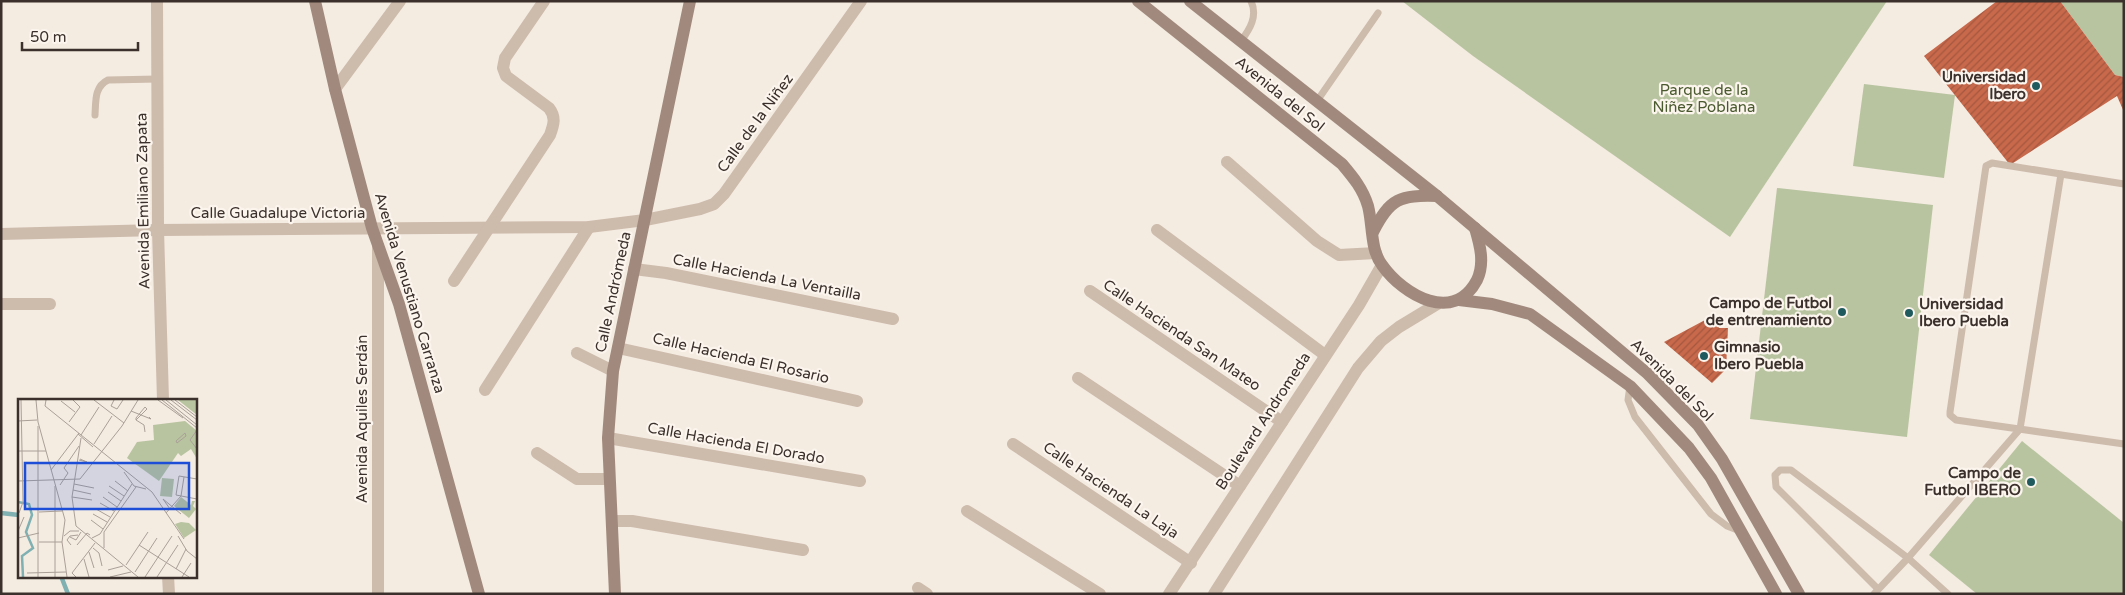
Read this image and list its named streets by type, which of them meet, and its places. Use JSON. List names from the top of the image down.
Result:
{
  "streets": {
    "main road": ["Avenida del Sol", "Calle Andrómeda", "Avenida Venustiano Carranza"],
    "street": [
      "Calle de la Niñez",
      "Avenida Emiliano Zapata",
      "Calle Guadalupe Victoria",
      "Calle Hacienda La Ventailla",
      "Calle Hacienda San Mateo",
      "Calle Hacienda El Rosario",
      "Avenida Aquiles Serdán",
      "Boulevard Andromeda",
      "Calle Hacienda El Dorado",
      "Calle Hacienda La Laja"
    ]
  },
  "crossings": [
    ["Avenida del Sol", "Boulevard Andromeda"],
    ["Calle de la Niñez", "Calle Guadalupe Victoria"],
    ["Calle de la Niñez", "Calle Andrómeda"],
    ["Avenida Emiliano Zapata", "Calle Guadalupe Victoria"],
    ["Calle Guadalupe Victoria", "Calle Andrómeda"],
    ["Calle Guadalupe Victoria", "Avenida Venustiano Carranza"],
    ["Calle Hacienda La Ventailla", "Calle Andrómeda"],
    ["Calle Andrómeda", "Calle Hacienda El Rosario"],
    ["Calle Andrómeda", "Calle Hacienda El Dorado"],
    ["Avenida Venustiano Carranza", "Avenida Aquiles Serdán"],
    ["Calle Hacienda San Mateo", "Boulevard Andromeda"],
    ["Boulevard Andromeda", "Calle Hacienda La Laja"]
  ],
  "parks": ["Parque de la Niñez Poblana"],
  "places": [
    "Universidad Ibero",
    "Campo de Futbol de entrenamiento",
    "Universidad Ibero Puebla",
    "Gimnasio Ibero Puebla",
    "Campo de Futbol IBERO"
  ],
  "scale_bar": "50 m"
}
